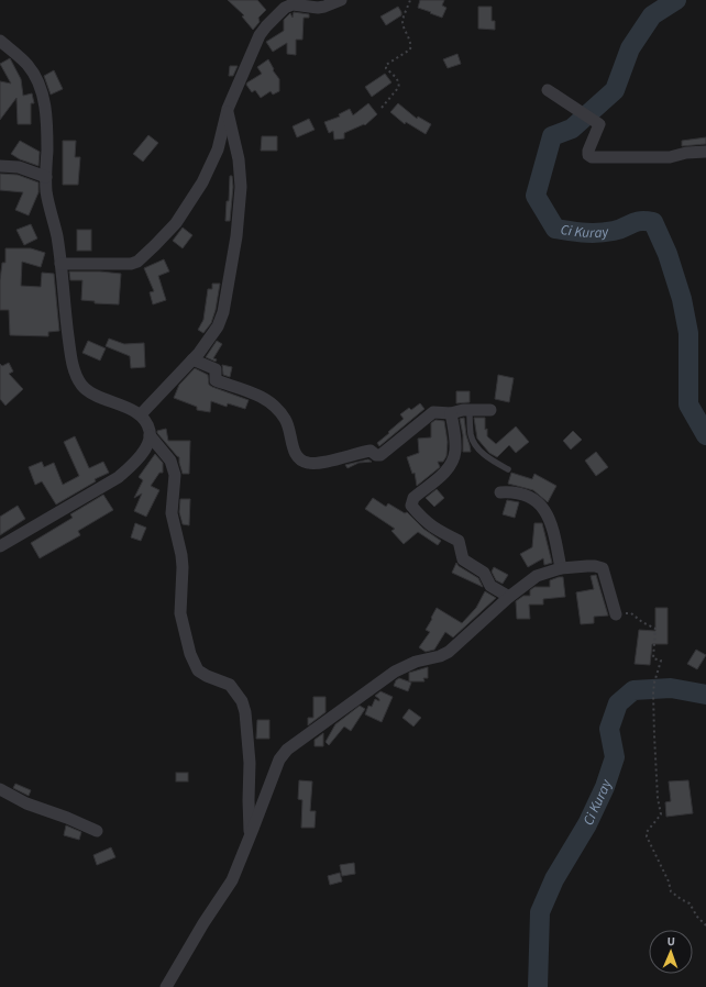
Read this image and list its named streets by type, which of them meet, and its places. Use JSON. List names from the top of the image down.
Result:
{
  "water": ["Ci Kuray"],
  "north": "top"
}
